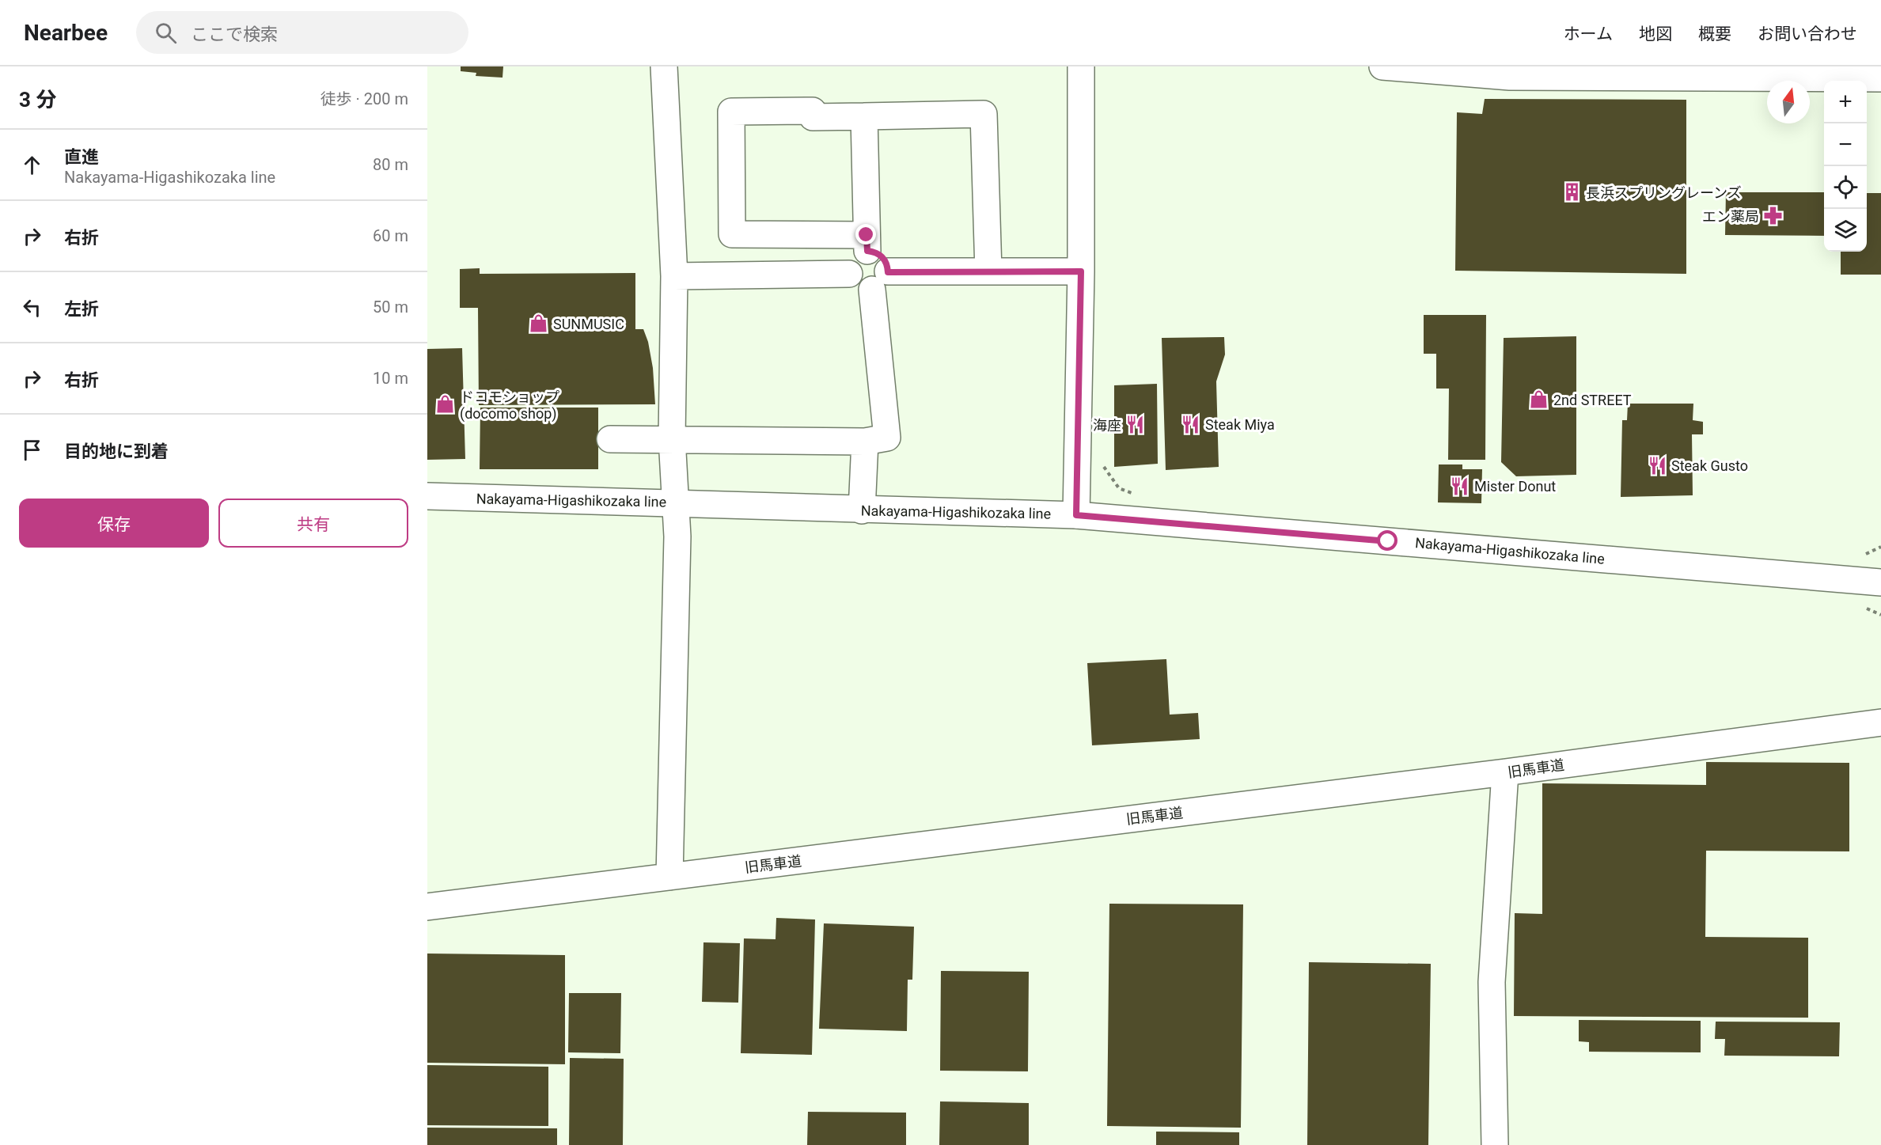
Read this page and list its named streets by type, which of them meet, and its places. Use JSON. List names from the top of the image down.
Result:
{
  "streets": {
    "street": ["Nakayama-Higashikozaka line", "旧馬車道"]
  },
  "places": {
    "building": ["長浜スプリングレーンズ"],
    "pharmacy": ["エン薬局"],
    "shop": ["SUNMUSIC", "2nd STREET", "ドコモショップ (docomo shop)"],
    "restaurant": [
      "Steak Miya",
      "海座",
      "Steak Gusto",
      "Mister Donut"
    ]
  },
  "north": "top",
  "page": {
    "header": "Nearbee",
    "search": "ここで検索",
    "nav": [
      "ホーム",
      "地図",
      "概要",
      "お問い合わせ"
    ],
    "heading": ["3 分", "徒歩 · 200 m"],
    "map_buttons": ["+", "−"],
    "list": [
      ["直進", "Nakayama-Higashikozaka line", "80 m"],
      ["右折", "60 m"],
      ["左折", "50 m"],
      ["右折", "10 m"],
      "目的地に到着"
    ],
    "buttons": ["保存", "共有"]
  }
}
